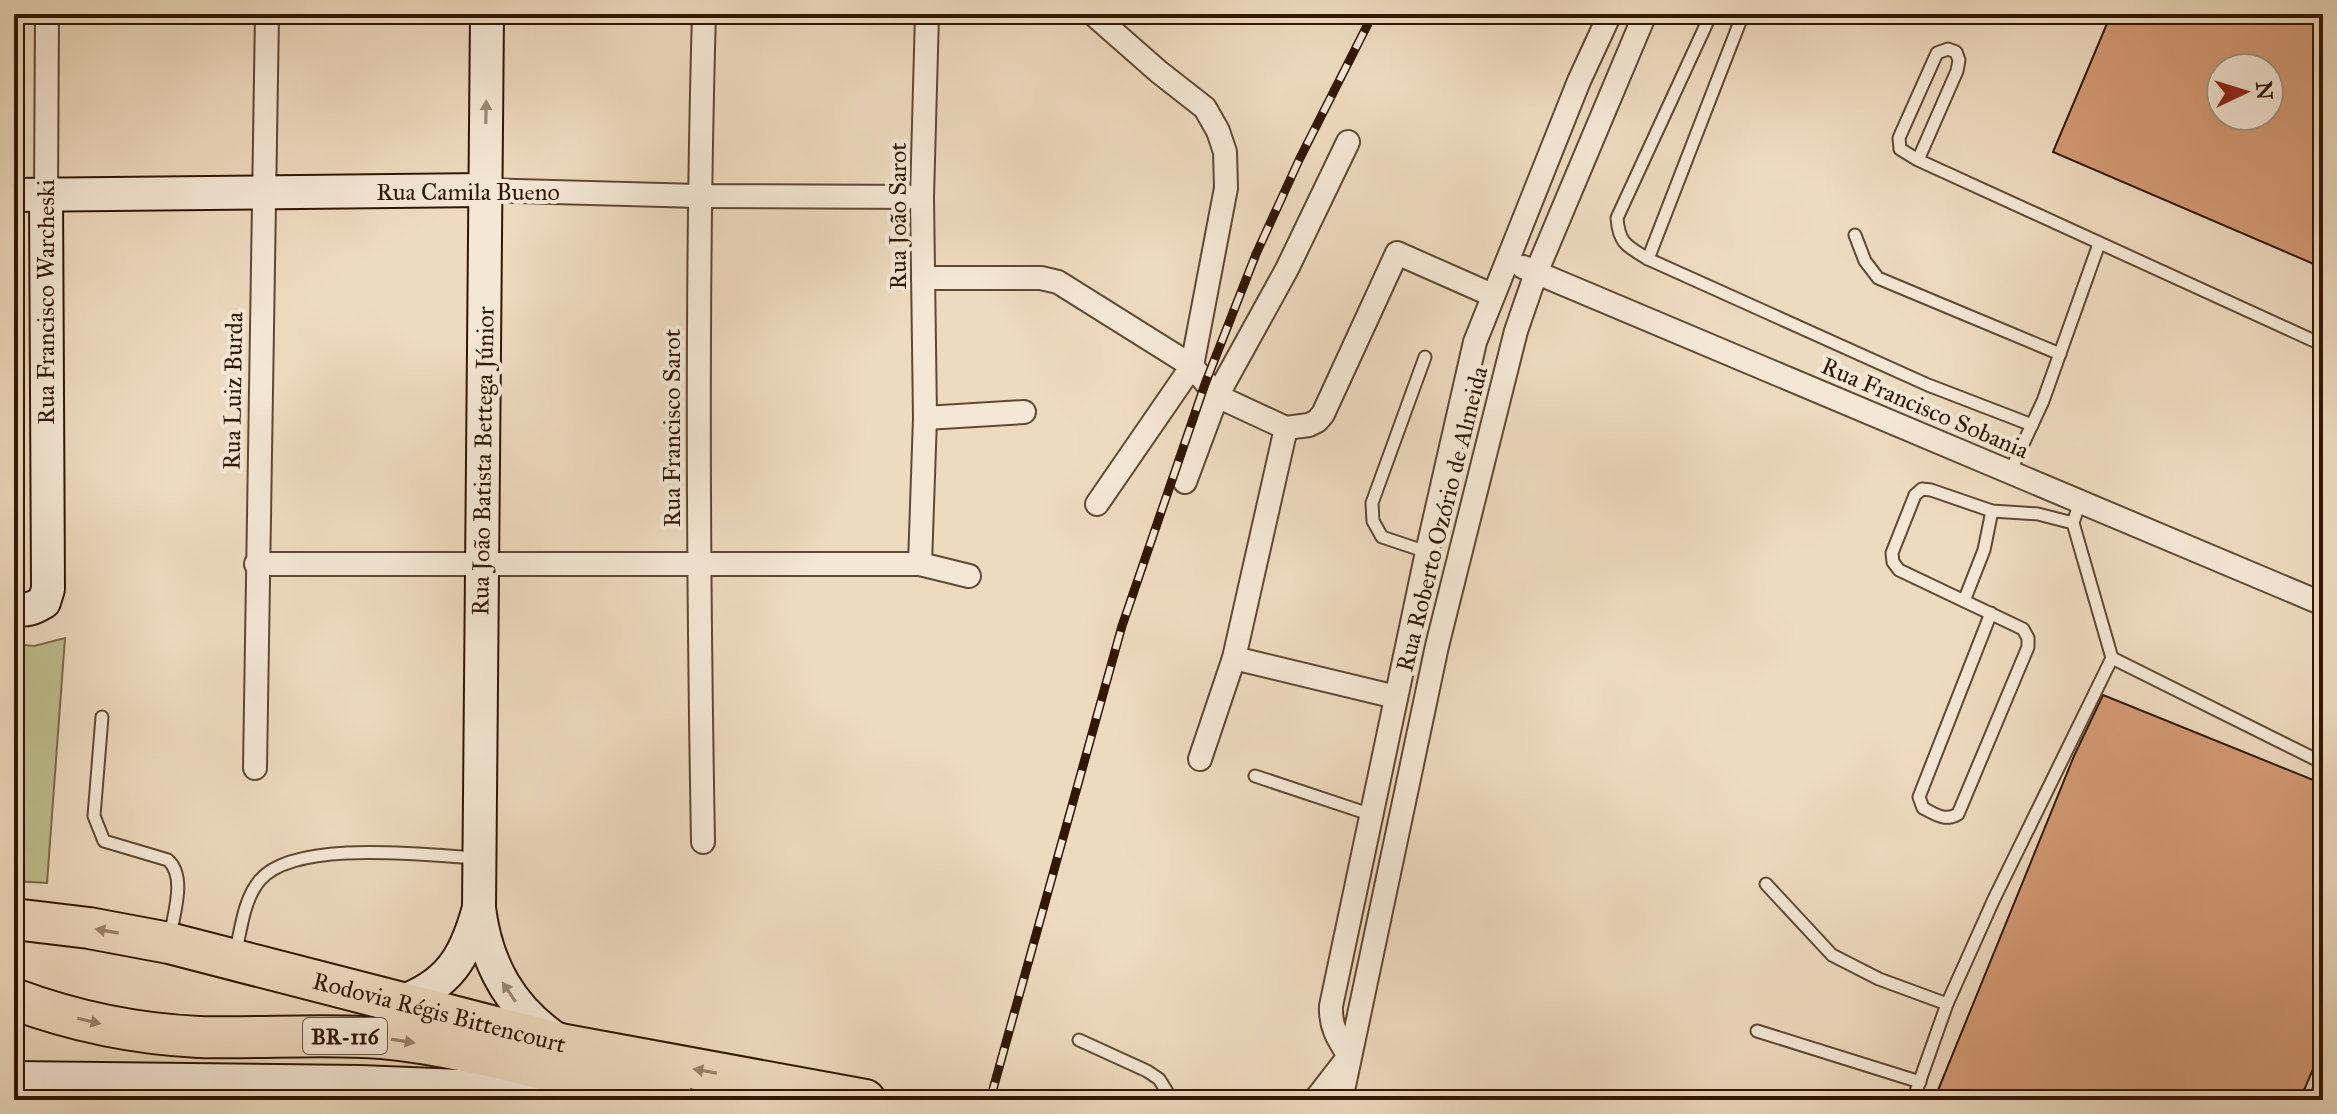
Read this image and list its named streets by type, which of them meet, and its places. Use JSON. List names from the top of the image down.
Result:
{
  "streets": {
    "highway": ["Rodovia Régis Bittencourt", "BR-116"],
    "main road": ["Rua Camila Bueno", "Rua Francisco Warcheski", "Rua João Batista Bettega Júnior"],
    "street": [
      "Rua João Sarot",
      "Rua Luiz Burda",
      "Rua Francisco Sobania",
      "Rua Francisco Sarot",
      "Rua Roberto Ozório de Almeida"
    ]
  },
  "crossings": [
    ["Rua Camila Bueno", "Rua João Sarot"],
    ["Rua Camila Bueno", "Rua Francisco Warcheski"],
    ["Rua Camila Bueno", "Rua Luiz Burda"],
    ["Rua Camila Bueno", "Rua Francisco Sarot"],
    ["Rua Camila Bueno", "Rua João Batista Bettega Júnior"],
    ["Rua Francisco Sobania", "Rua Roberto Ozório de Almeida"],
    ["Rua João Batista Bettega Júnior", "Rodovia Régis Bittencourt"]
  ],
  "north": "right"
}
